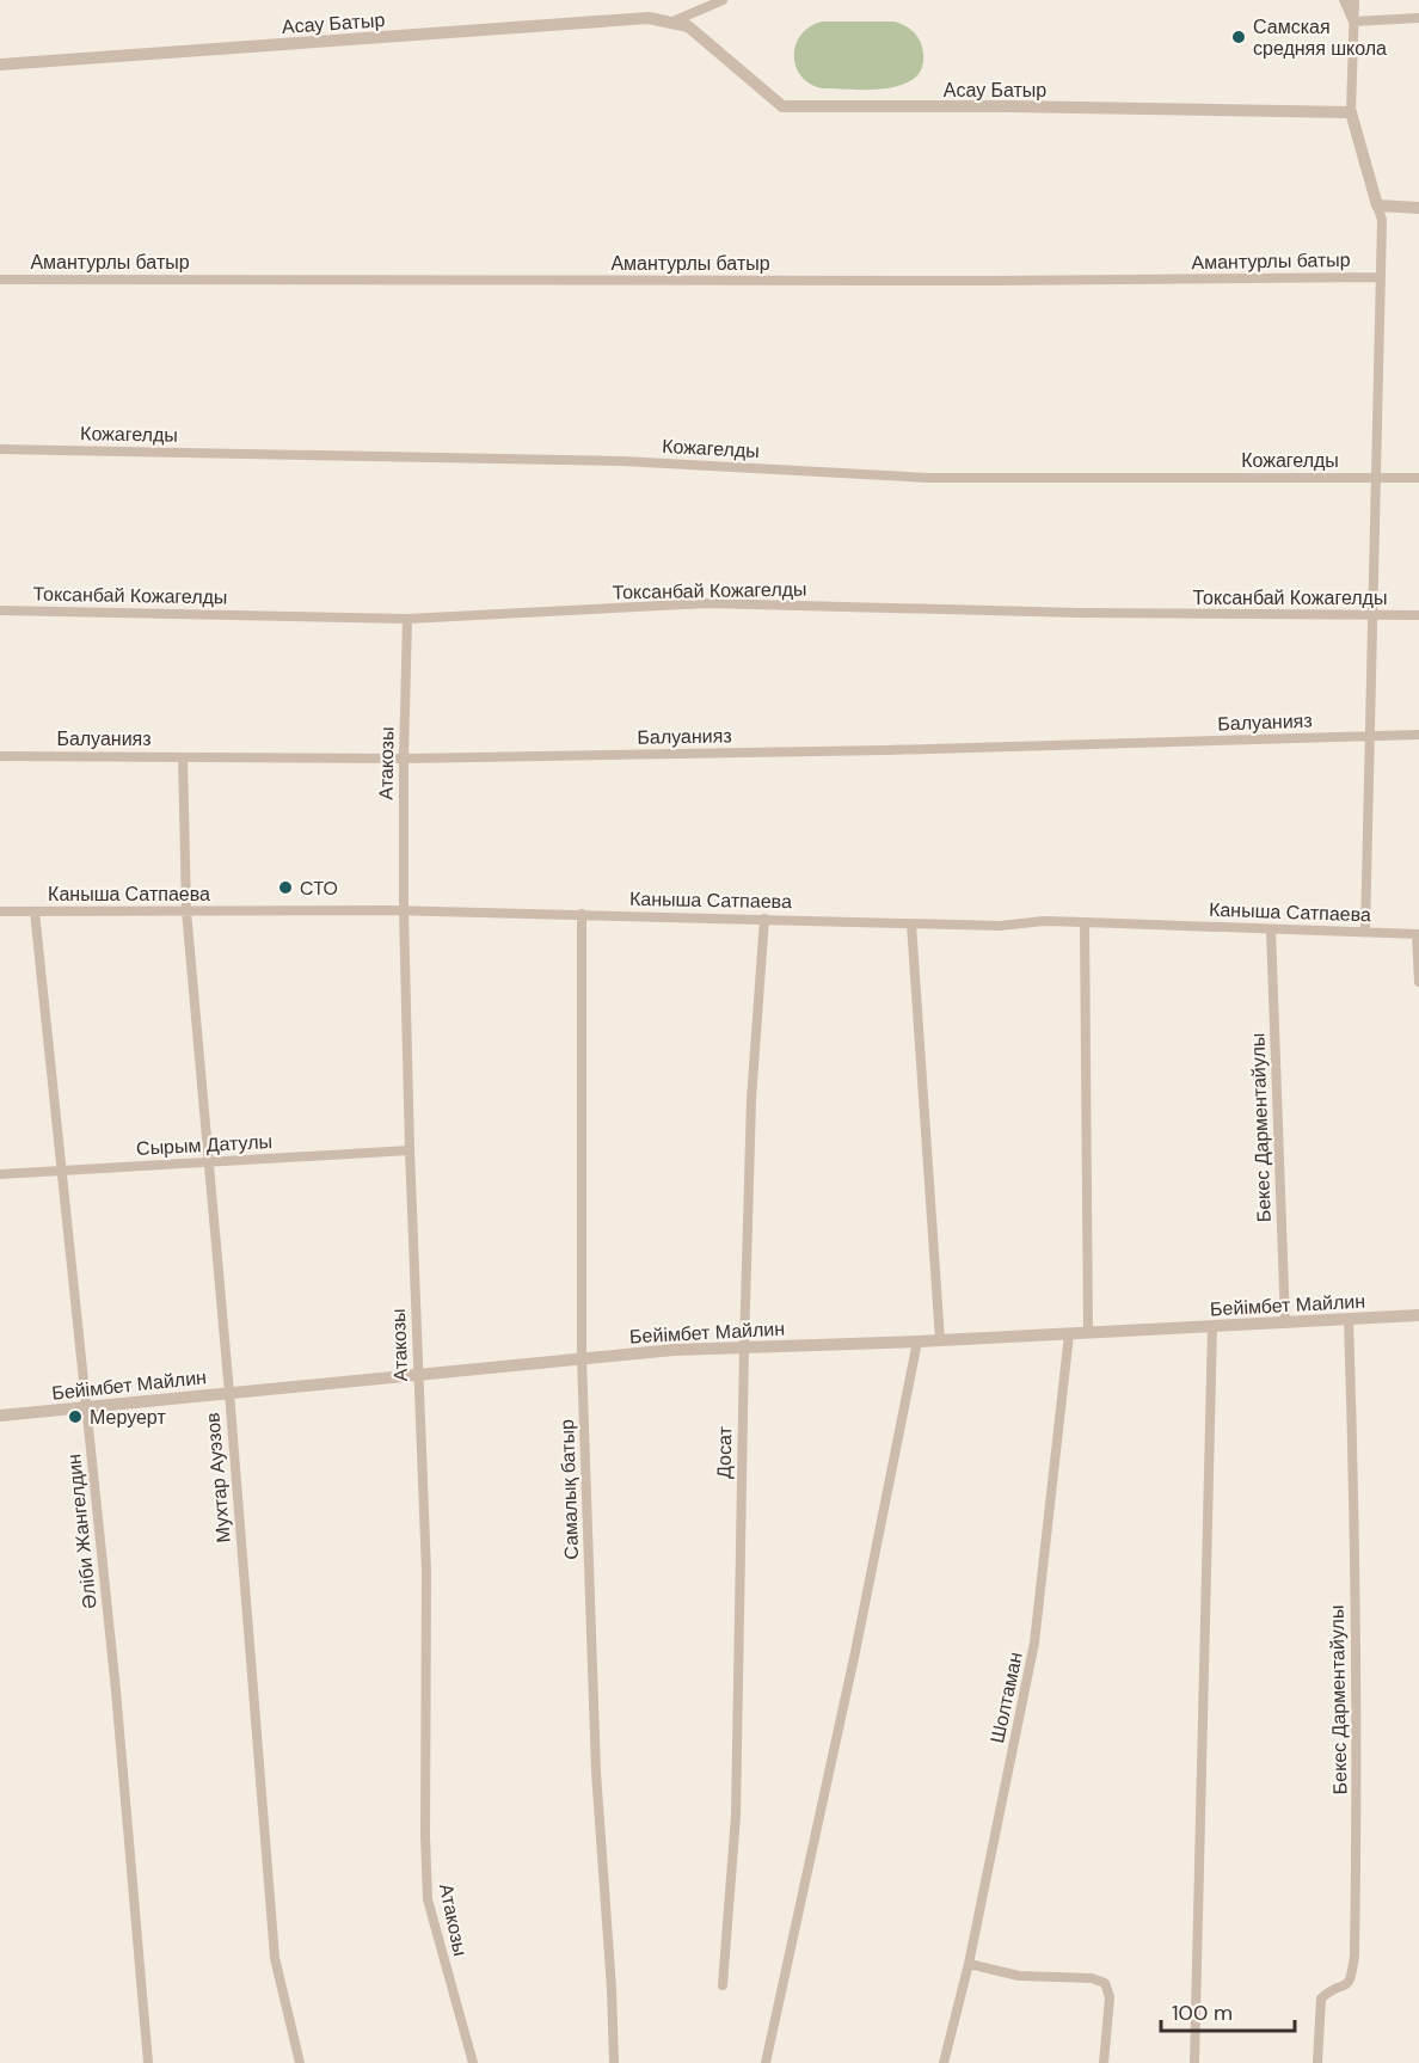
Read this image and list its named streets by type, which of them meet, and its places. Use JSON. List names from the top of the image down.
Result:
{
  "streets": {
    "street": [
      "Асау Батыр",
      "Амантурлы батыр",
      "Кожагелды",
      "Токсанбай Кожагелды",
      "Балуанияз",
      "Атакозы",
      "Каныша Сатпаева",
      "Бекес Дарментайулы",
      "Сырым Датулы",
      "Бейімбет Майлин",
      "Досат",
      "Мухтар Ауэзов",
      "Самалық батыр",
      "Әліби Жангелдин",
      "Шолтаман"
    ]
  },
  "crossings": [
    ["Токсанбай Кожагелды", "Атакозы"],
    ["Балуанияз", "Атакозы"],
    ["Балуанияз", "Мухтар Ауэзов"],
    ["Атакозы", "Каныша Сатпаева"],
    ["Атакозы", "Сырым Датулы"],
    ["Атакозы", "Бейімбет Майлин"],
    ["Каныша Сатпаева", "Бекес Дарментайулы"],
    ["Каныша Сатпаева", "Досат"],
    ["Каныша Сатпаева", "Мухтар Ауэзов"],
    ["Каныша Сатпаева", "Самалық батыр"],
    ["Каныша Сатпаева", "Әліби Жангелдин"],
    ["Бекес Дарментайулы", "Бейімбет Майлин"],
    ["Сырым Датулы", "Мухтар Ауэзов"],
    ["Сырым Датулы", "Әліби Жангелдин"],
    ["Бейімбет Майлин", "Досат"],
    ["Бейімбет Майлин", "Мухтар Ауэзов"],
    ["Бейімбет Майлин", "Самалық батыр"],
    ["Бейімбет Майлин", "Әліби Жангелдин"],
    ["Бейімбет Майлин", "Шолтаман"]
  ],
  "places": ["Самская средняя школа", "CTO", "Меруерт"],
  "scale_bar": "100 m"
}
